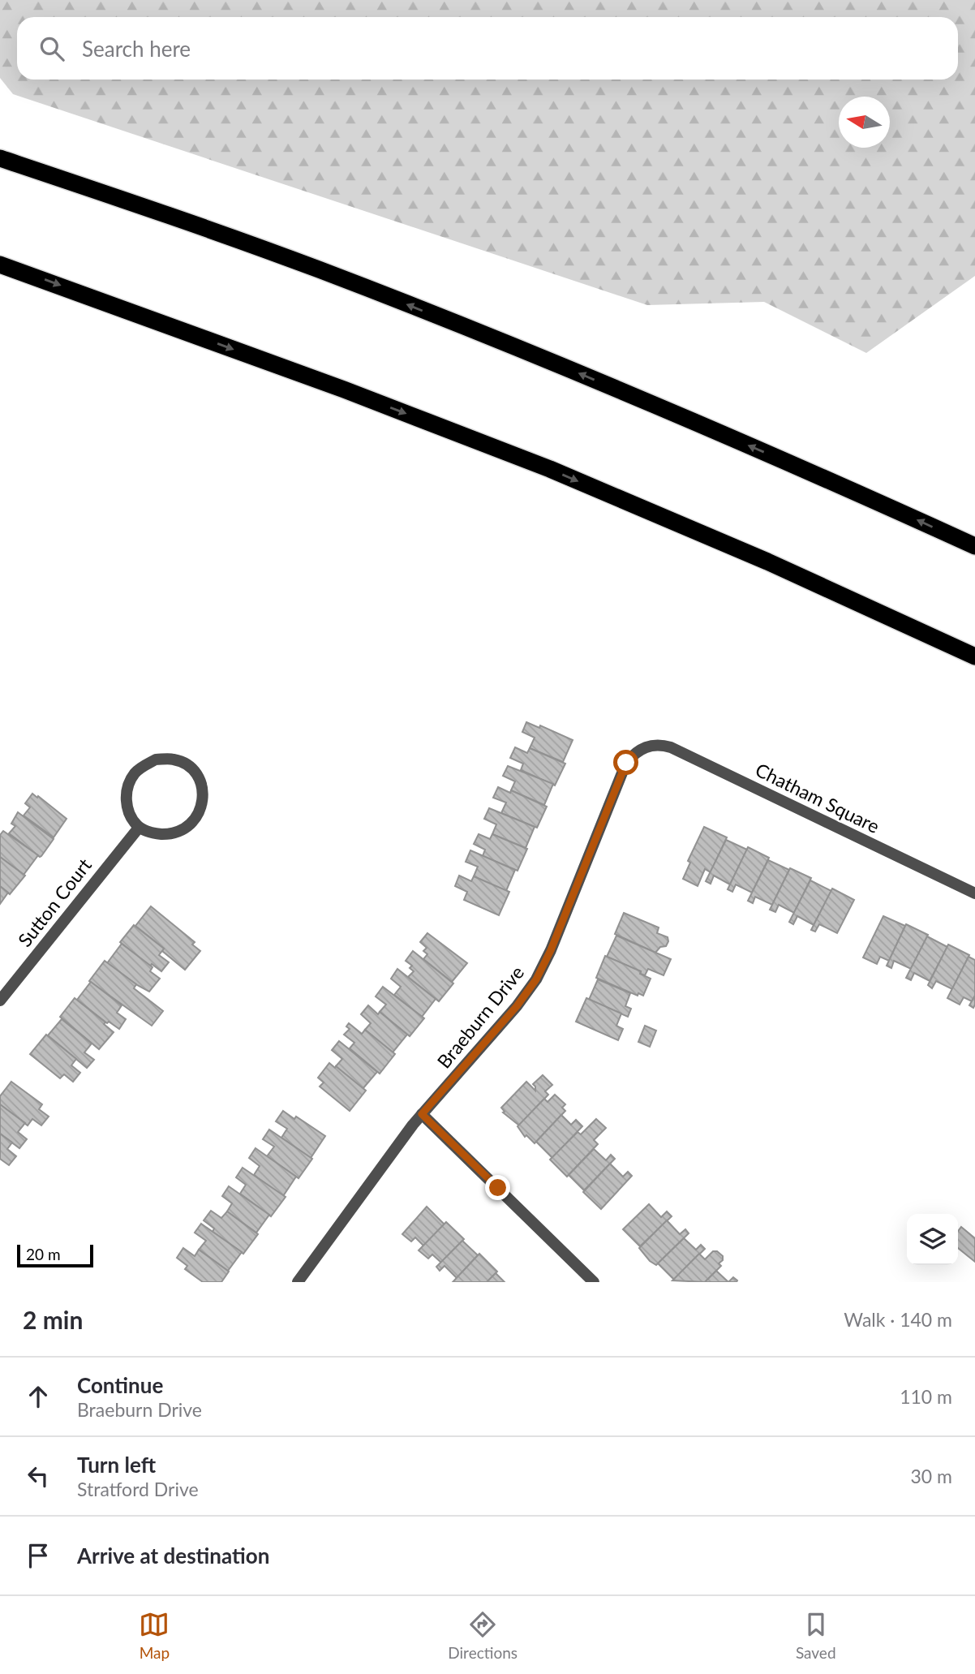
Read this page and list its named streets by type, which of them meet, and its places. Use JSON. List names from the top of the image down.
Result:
{
  "streets": {
    "street": ["Chatham Square", "Sutton Court", "Braeburn Drive"]
  },
  "crossings": [
    ["Chatham Square", "Braeburn Drive"]
  ],
  "scale_bar": "20 m",
  "north": "left",
  "page": {
    "search": "Search here",
    "scale": "20 m",
    "heading": ["2 min", "Walk · 140 m"],
    "list": [
      ["Continue", "Braeburn Drive", "110 m"],
      ["Turn left", "Stratford Drive", "30 m"],
      "Arrive at destination"
    ],
    "nav": ["Map", "Directions", "Saved"]
  }
}
